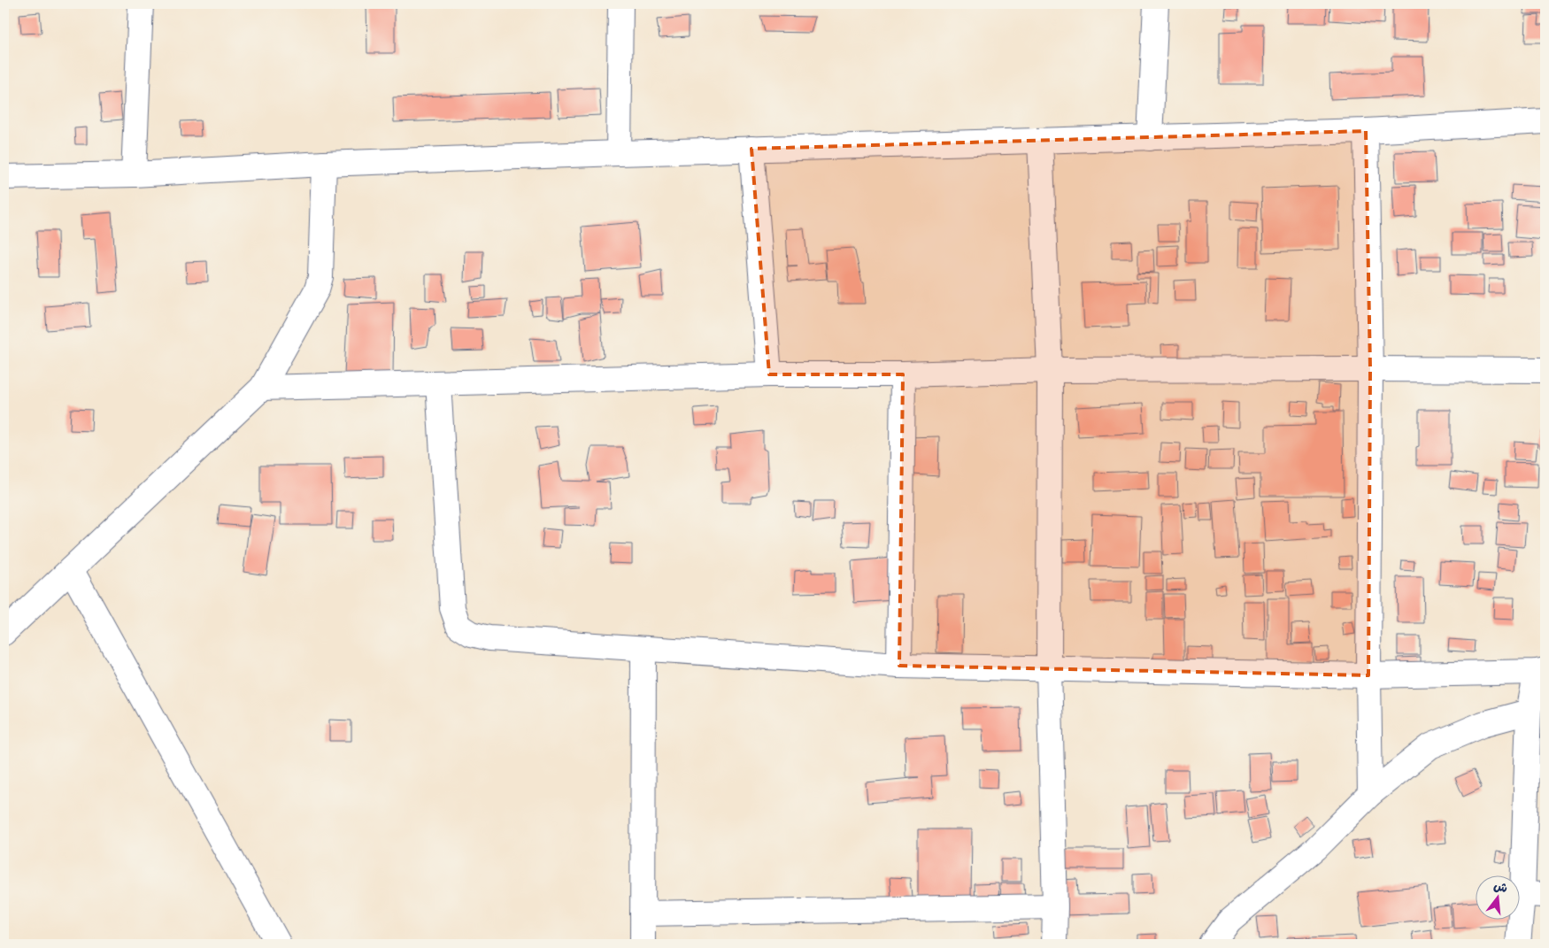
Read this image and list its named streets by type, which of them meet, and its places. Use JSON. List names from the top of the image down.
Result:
{
  "north": "top"
}
